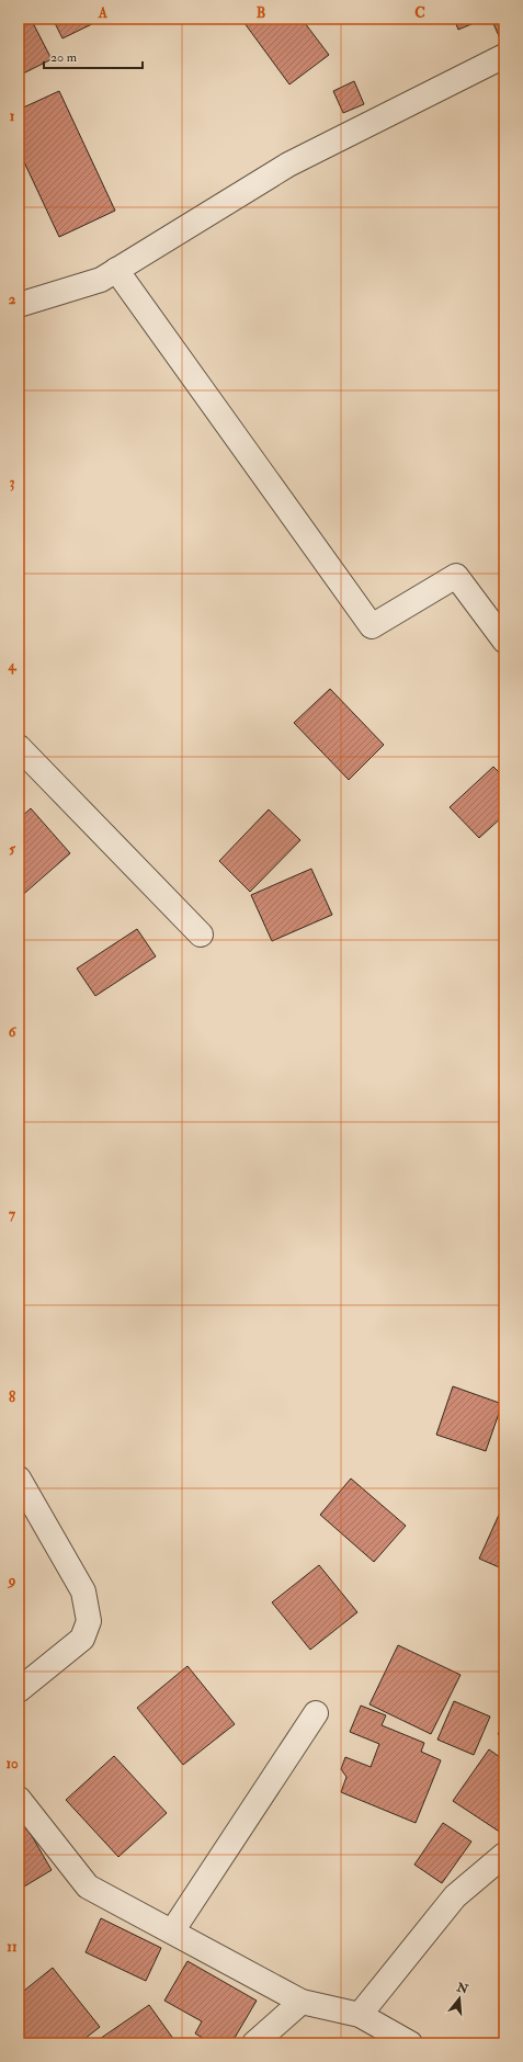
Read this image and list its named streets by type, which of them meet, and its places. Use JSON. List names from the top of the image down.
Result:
{
  "scale_bar": "20 m",
  "north": "top",
  "grid": {
    "columns": ["A", "B", "C"],
    "rows": [
      "1",
      "2",
      "3",
      "4",
      "5",
      "6",
      "7",
      "8",
      "9",
      "10",
      "11"
    ]
  }
}
